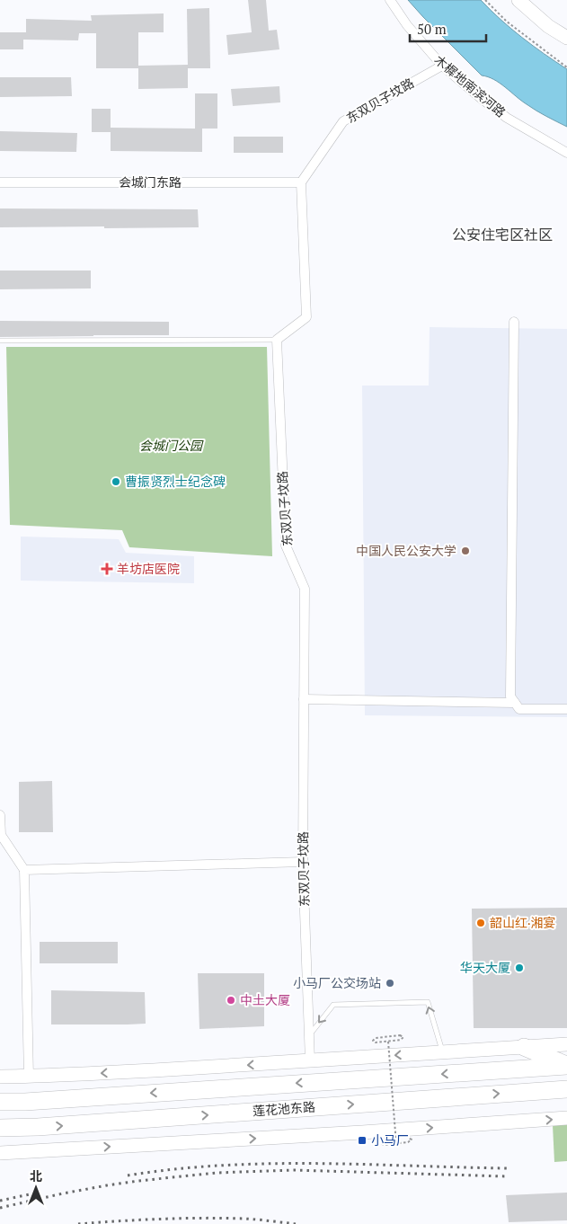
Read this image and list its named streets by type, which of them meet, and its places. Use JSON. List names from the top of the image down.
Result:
{
  "streets": {
    "highway": ["莲花池东路"],
    "street": ["木樨地南滨河路", "东双贝子坟路", "会城门东路"]
  },
  "crossings": [
    ["木樨地南滨河路", "东双贝子坟路"],
    ["东双贝子坟路", "会城门东路"]
  ],
  "districts": ["公安住宅区社区"],
  "parks": ["会城门公园"],
  "places": {
    "other": [
      "曹振贤烈士纪念碑",
      "中国人民公安大学",
      "韶山红·湘宴",
      "华天大厦",
      "小马厂公交场站",
      "中土大厦"
    ],
    "health": ["羊坊店医院"],
    "transit": ["小马厂"]
  },
  "scale_bar": "50 m",
  "north": "top"
}
